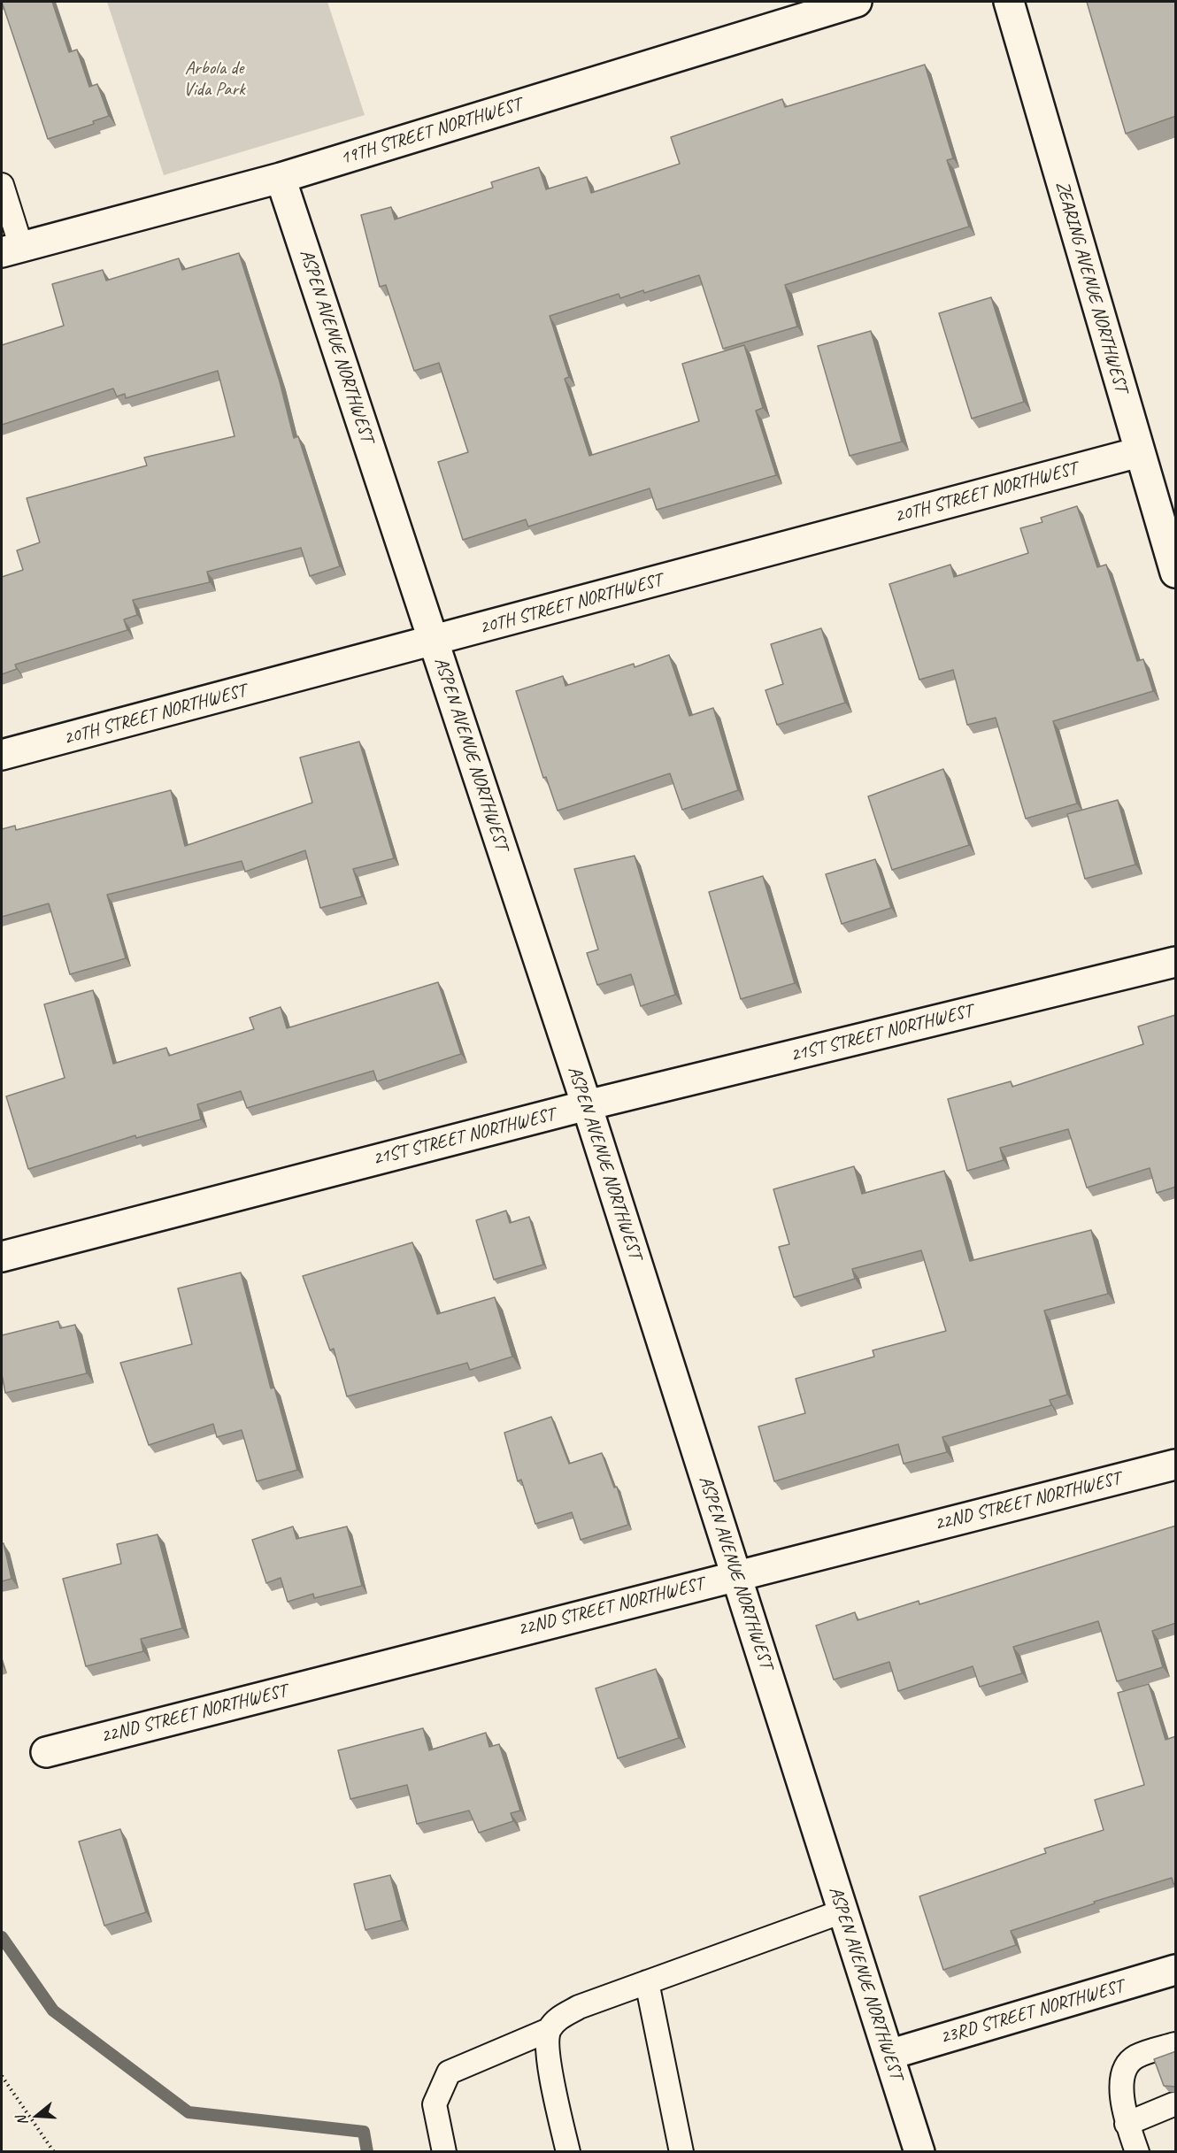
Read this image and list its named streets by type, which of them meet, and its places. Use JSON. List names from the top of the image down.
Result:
{
  "streets": {
    "street": [
      "19TH STREET NORTHWEST",
      "ZEARING AVENUE NORTHWEST",
      "ASPEN AVENUE NORTHWEST",
      "20TH STREET NORTHWEST",
      "21ST STREET NORTHWEST",
      "22ND STREET NORTHWEST",
      "23RD STREET NORTHWEST"
    ]
  },
  "crossings": [
    ["19TH STREET NORTHWEST", "ASPEN AVENUE NORTHWEST"],
    ["ZEARING AVENUE NORTHWEST", "20TH STREET NORTHWEST"],
    ["ASPEN AVENUE NORTHWEST", "20TH STREET NORTHWEST"],
    ["ASPEN AVENUE NORTHWEST", "21ST STREET NORTHWEST"],
    ["ASPEN AVENUE NORTHWEST", "22ND STREET NORTHWEST"],
    ["ASPEN AVENUE NORTHWEST", "23RD STREET NORTHWEST"]
  ],
  "parks": ["Arbola de Vida Park"],
  "north": "left"
}
